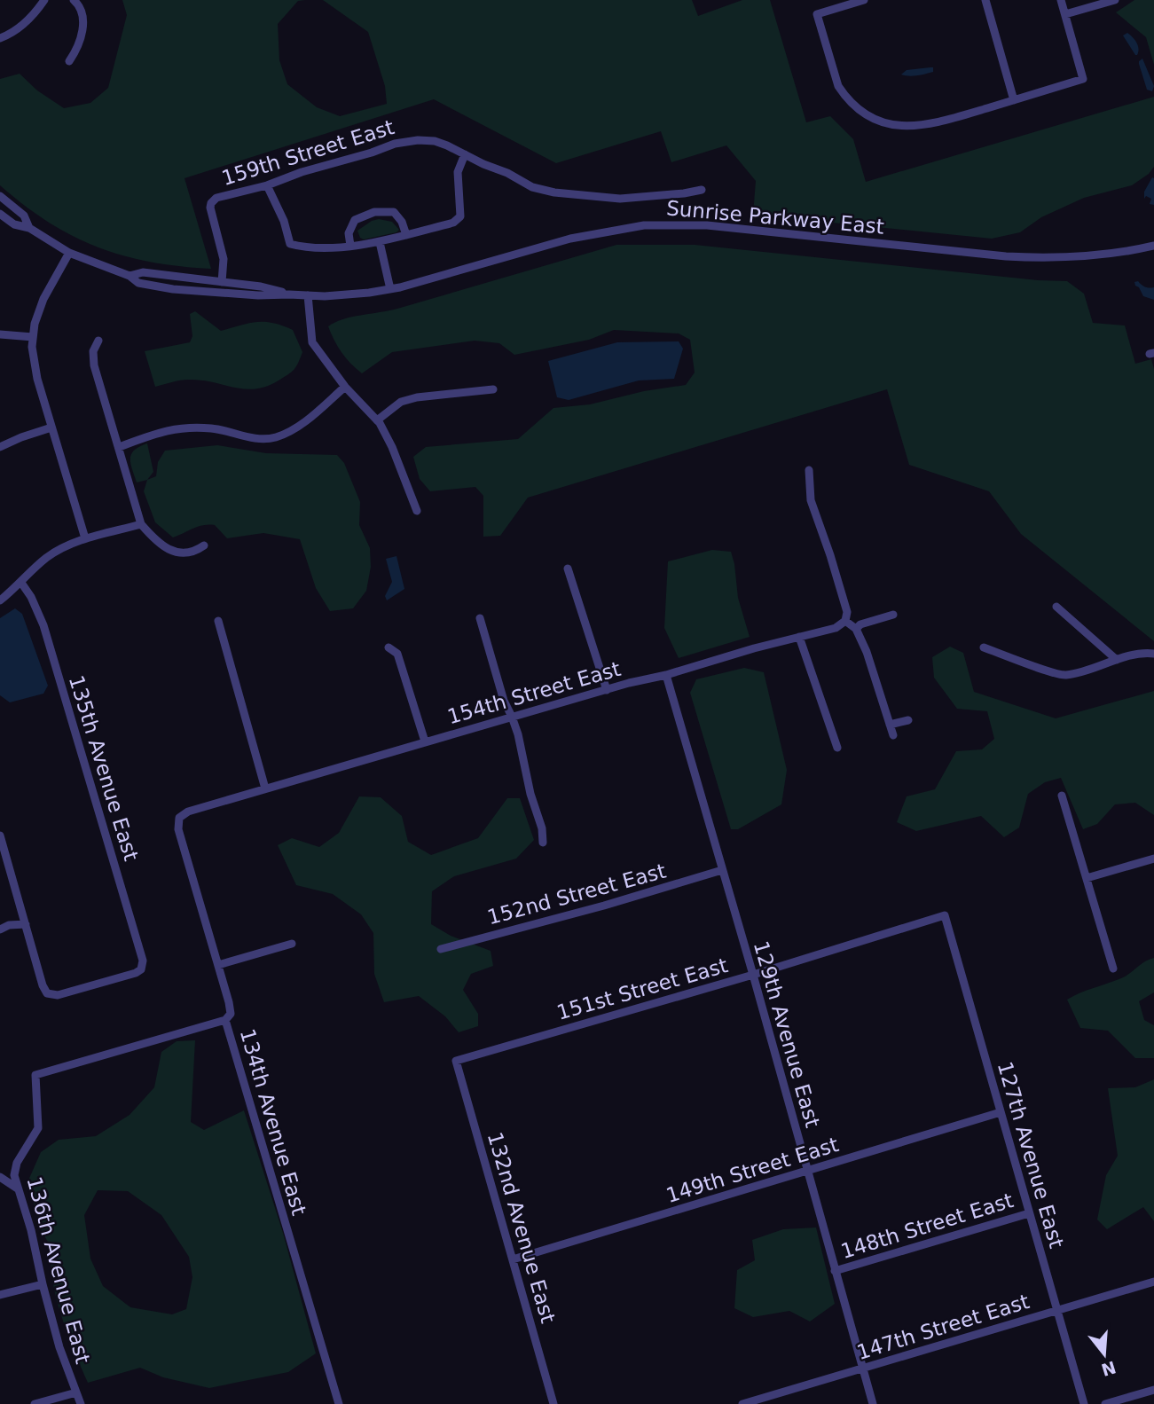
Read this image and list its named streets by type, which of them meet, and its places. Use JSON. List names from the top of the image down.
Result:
{
  "streets": {
    "street": [
      "159th Street East",
      "Sunrise Parkway East",
      "154th Street East",
      "135th Avenue East",
      "152nd Street East",
      "151st Street East",
      "129th Avenue East",
      "134th Avenue East",
      "127th Avenue East",
      "149th Street East",
      "148th Street East",
      "132nd Avenue East",
      "136th Avenue East",
      "147th Street East"
    ]
  },
  "crossings": [
    ["159th Street East", "Sunrise Parkway East"],
    ["154th Street East", "129th Avenue East"],
    ["154th Street East", "134th Avenue East"],
    ["152nd Street East", "129th Avenue East"],
    ["151st Street East", "129th Avenue East"],
    ["151st Street East", "127th Avenue East"],
    ["151st Street East", "132nd Avenue East"],
    ["129th Avenue East", "149th Street East"],
    ["129th Avenue East", "148th Street East"],
    ["129th Avenue East", "147th Street East"],
    ["134th Avenue East", "136th Avenue East"],
    ["127th Avenue East", "149th Street East"],
    ["127th Avenue East", "148th Street East"],
    ["127th Avenue East", "147th Street East"],
    ["149th Street East", "132nd Avenue East"]
  ],
  "north": "bottom"
}
